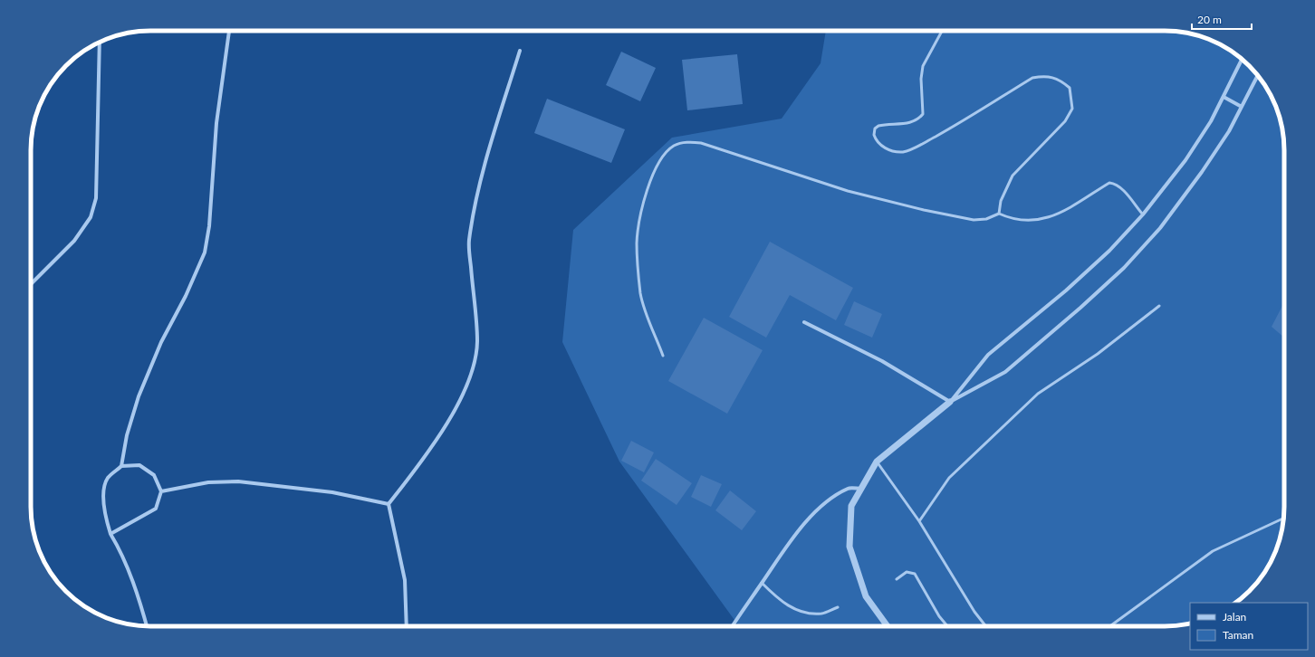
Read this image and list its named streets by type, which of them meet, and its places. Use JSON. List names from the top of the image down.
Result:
{
  "legend": ["Jalan", "Taman"],
  "scale_bar": "20 m"
}
